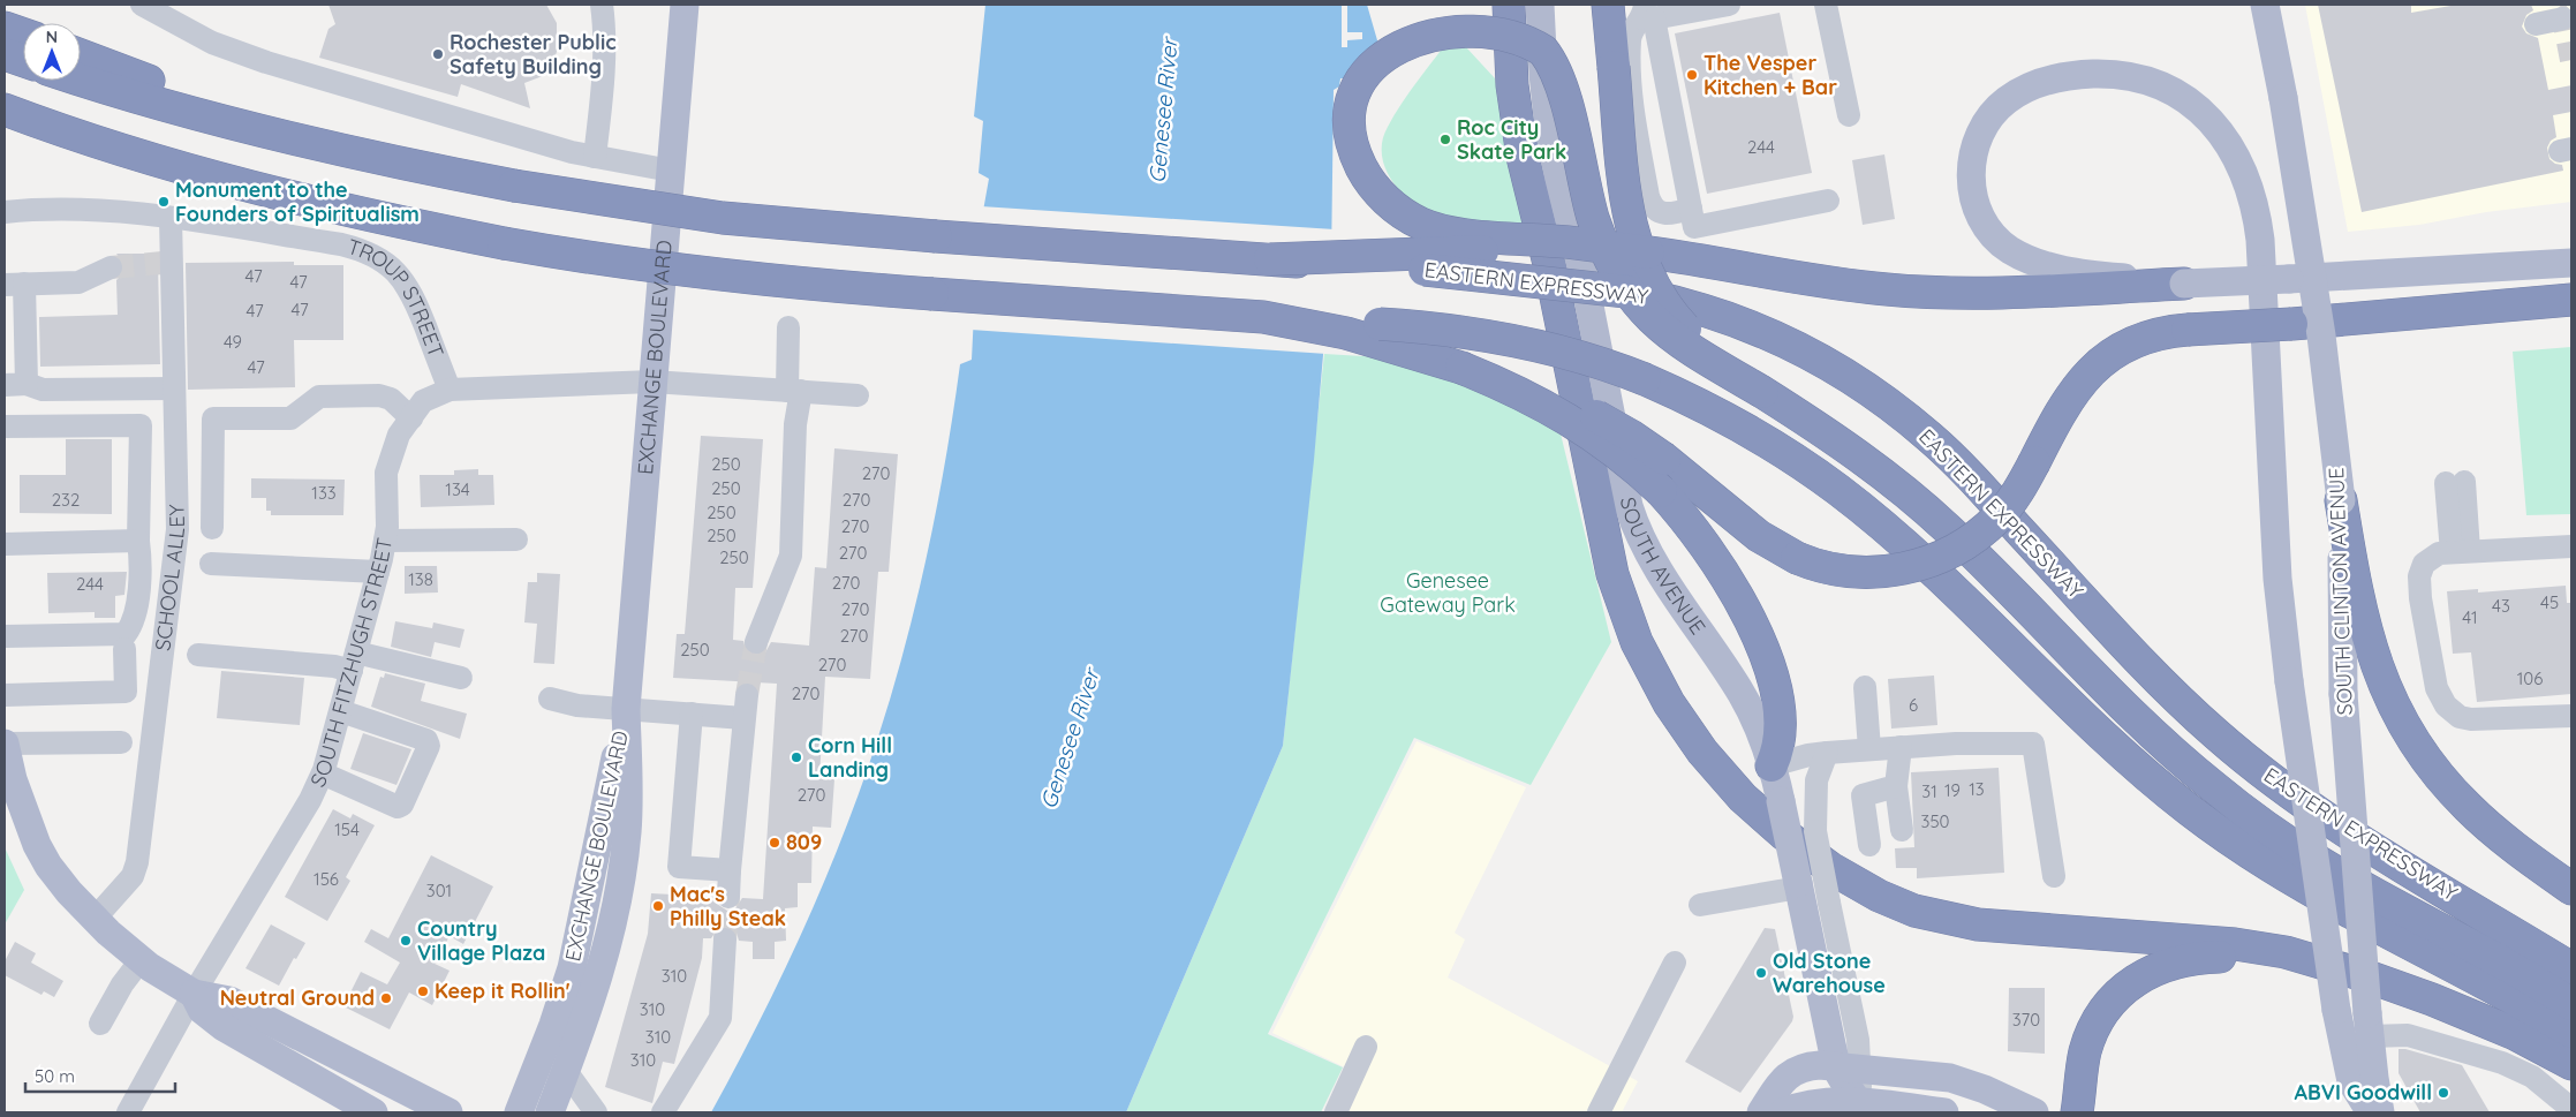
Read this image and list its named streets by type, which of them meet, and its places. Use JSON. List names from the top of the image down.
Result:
{
  "streets": {
    "highway": ["EASTERN EXPRESSWAY"],
    "main road": ["EXCHANGE BOULEVARD", "SOUTH AVENUE", "SOUTH CLINTON AVENUE"],
    "street": ["TROUP STREET", "SCHOOL ALLEY", "SOUTH FITZHUGH STREET"]
  },
  "crossings": [
    ["TROUP STREET", "SCHOOL ALLEY"],
    ["TROUP STREET", "SOUTH FITZHUGH STREET"],
    ["EXCHANGE BOULEVARD", "SOUTH FITZHUGH STREET"]
  ],
  "water": ["Genesee River"],
  "parks": ["Genesee Gateway Park"],
  "places": [
    "Rochester Public Safety Building",
    "The Vesper Kitchen + Bar",
    "Roc City Skate Park",
    "Monument to the Founders of Spiritualism",
    "Corn Hill Landing",
    "809",
    "Mac's Philly Steak",
    "Country Village Plaza",
    "Old Stone Warehouse",
    "Keep it Rollin'",
    "Neutral Ground",
    "ABVI Goodwill"
  ],
  "house_numbers": [
    "244",
    "47",
    "47",
    "47",
    "47",
    "49",
    "47",
    "250",
    "270",
    "250",
    "134",
    "133",
    "232",
    "270",
    "250",
    "270",
    "250",
    "270",
    "250",
    "138",
    "270",
    "244",
    "45",
    "43",
    "270",
    "41",
    "270",
    "250",
    "270",
    "106",
    "270",
    "6",
    "13",
    "19",
    "31",
    "270",
    "350",
    "154",
    "156",
    "301",
    "310",
    "310",
    "370",
    "310",
    "310"
  ],
  "scale_bar": "50 m",
  "north": "top"
}
